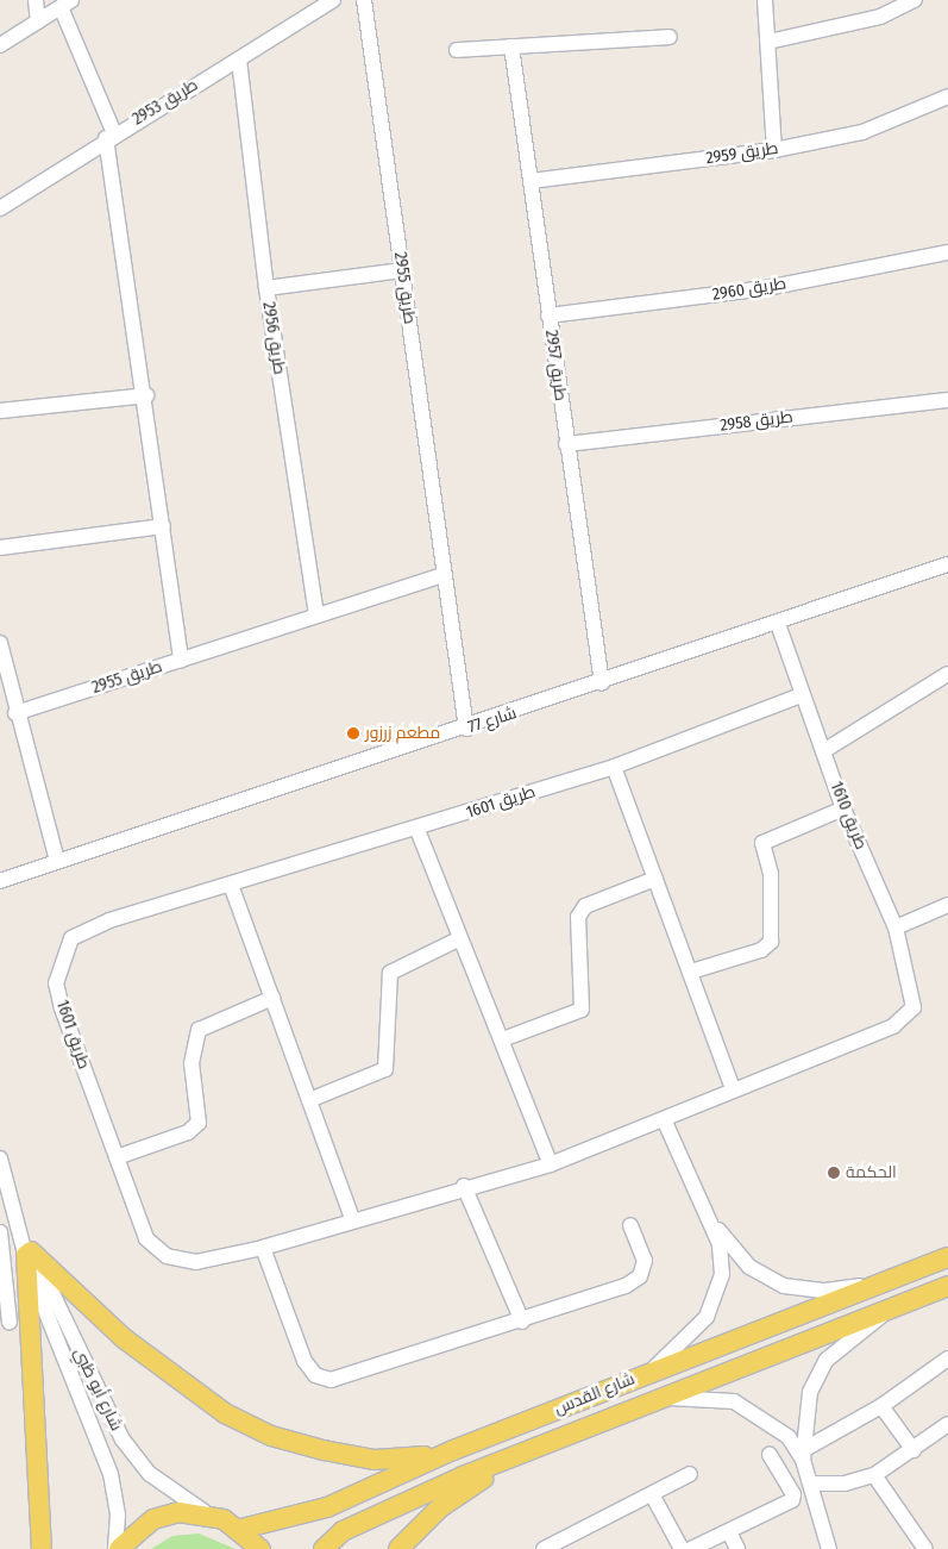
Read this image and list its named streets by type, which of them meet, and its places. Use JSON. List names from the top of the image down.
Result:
{
  "streets": {
    "main road": ["شارع القدس"],
    "street": [
      "طريق 2953",
      "طريق 2959",
      "طريق 2955",
      "طريق 2960",
      "طريق 2956",
      "طريق 2957",
      "طريق 2958",
      "شارع 77",
      "طريق 1601",
      "طريق 1610",
      "شارع أبو ظبي"
    ]
  },
  "crossings": [
    ["طريق 2953", "طريق 2956"],
    ["طريق 2959", "طريق 2957"],
    ["طريق 2955", "طريق 2956"],
    ["طريق 2955", "شارع 77"],
    ["طريق 2960", "طريق 2957"],
    ["طريق 2957", "طريق 2958"],
    ["طريق 2957", "شارع 77"],
    ["شارع 77", "طريق 1610"],
    ["طريق 1601", "طريق 1610"]
  ],
  "places": ["مطعم زرزور", "الحكمة"]
}
